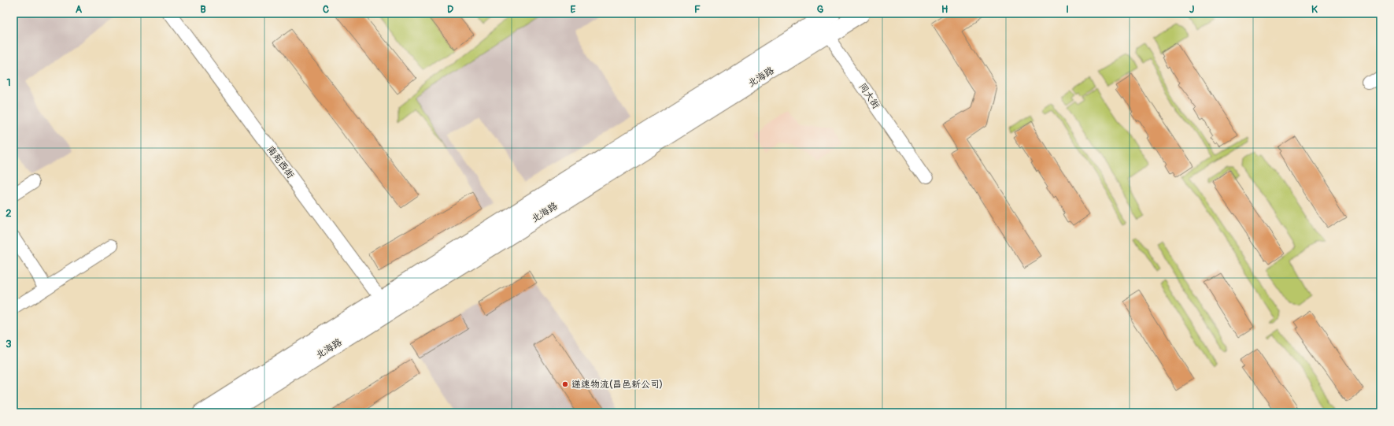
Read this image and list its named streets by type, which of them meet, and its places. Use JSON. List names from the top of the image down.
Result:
{
  "streets": {
    "main road": ["北海路"],
    "street": ["同大街", "南苑西街"]
  },
  "crossings": [
    ["北海路", "同大街"],
    ["北海路", "南苑西街"]
  ],
  "places": ["递速物流(昌邑新公司)"],
  "grid": {
    "columns": [
      "A",
      "B",
      "C",
      "D",
      "E",
      "F",
      "G",
      "H",
      "I",
      "J",
      "K"
    ],
    "rows": ["1", "2", "3"]
  }
}
